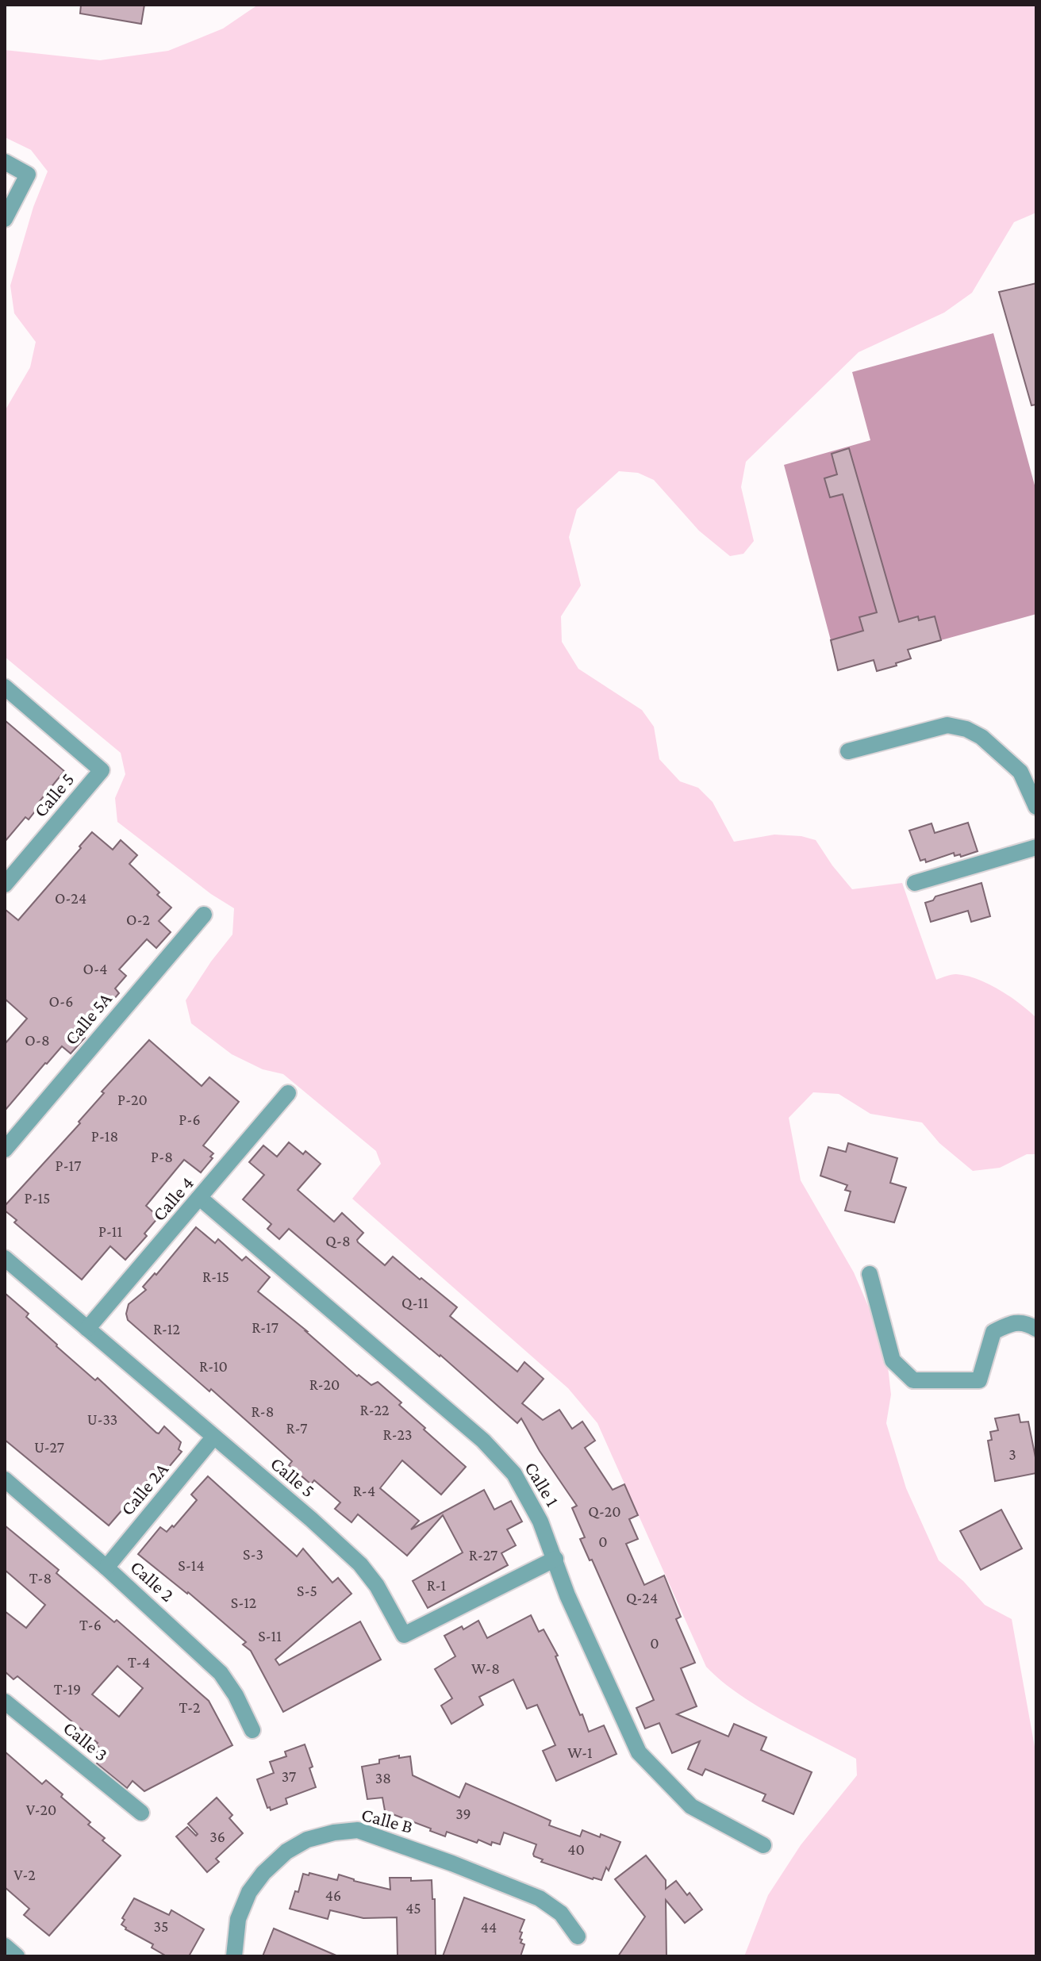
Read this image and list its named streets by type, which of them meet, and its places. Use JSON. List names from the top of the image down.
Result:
{
  "streets": {
    "street": [
      "Calle 5",
      "Calle 5A",
      "Calle 4",
      "Calle 1",
      "Calle 2A",
      "Calle 2",
      "Calle 3",
      "Calle B"
    ]
  },
  "crossings": [
    ["Calle 5", "Calle 4"],
    ["Calle 5", "Calle 1"],
    ["Calle 5", "Calle 2A"],
    ["Calle 4", "Calle 1"],
    ["Calle 2A", "Calle 2"]
  ],
  "house_numbers": [
    "O-24",
    "O-2",
    "O-4",
    "O-6",
    "O-8",
    "P-20",
    "P-6",
    "P-18",
    "P-8",
    "P-17",
    "P-15",
    "P-11",
    "Q-8",
    "R-15",
    "Q-11",
    "R-17",
    "R-12",
    "R-10",
    "R-20",
    "R-22",
    "R-8",
    "U-33",
    "R-7",
    "R-23",
    "U-27",
    "3",
    "R-4",
    "Q-20",
    "0",
    "S-3",
    "R-27",
    "S-14",
    "T-8",
    "R-1",
    "S-5",
    "Q-24",
    "S-12",
    "T-6",
    "S-11",
    "0",
    "T-4",
    "W-8",
    "T-19",
    "T-2",
    "W-1",
    "37",
    "38",
    "V-20",
    "39",
    "36",
    "40",
    "V-2",
    "46",
    "45",
    "35",
    "44"
  ]
}
